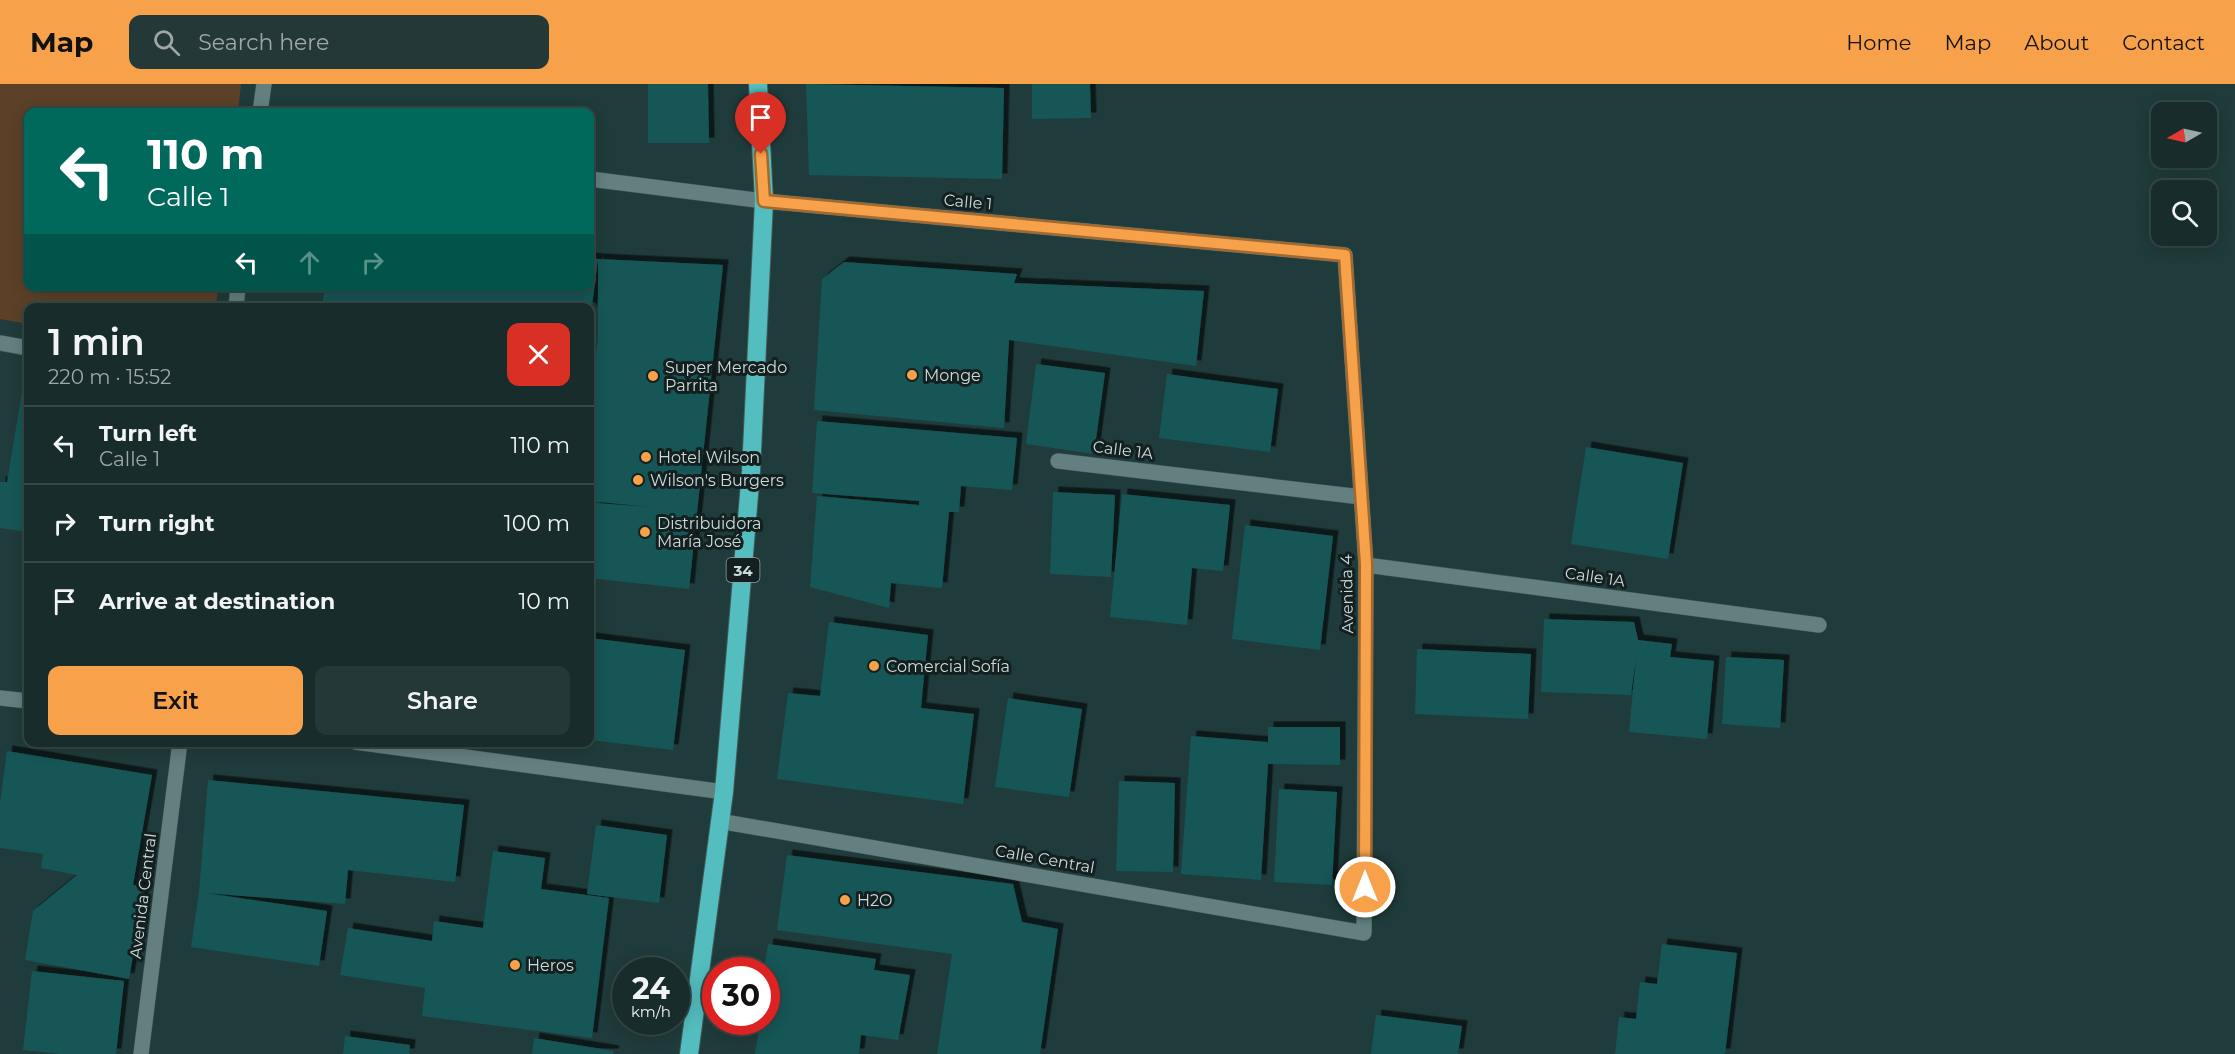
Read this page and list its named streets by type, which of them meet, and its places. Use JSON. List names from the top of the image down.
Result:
{
  "streets": {
    "highway": ["34"],
    "street": [
      "Calle 1",
      "Calle 1A",
      "Avenida 4",
      "Calle Central",
      "Avenida Central"
    ]
  },
  "crossings": [
    ["Calle 1", "34"],
    ["Calle 1", "Avenida 4"],
    ["Calle 1A", "Avenida 4"],
    ["34", "Calle Central"],
    ["Avenida 4", "Calle Central"]
  ],
  "places": [
    "Monge",
    "Super Mercado Parrita",
    "Hotel Wilson",
    "Wilson's Burgers",
    "Distribuidora María José",
    "Comercial Sofía",
    "H2O",
    "Heros"
  ],
  "north": "left",
  "page": {
    "header": "Map",
    "search": "Search here",
    "nav": [
      "Home",
      "Map",
      "About",
      "Contact"
    ],
    "turn": ["110 m", "Calle 1"],
    "heading": ["1 min", "220 m · 15:52"],
    "list": [
      {
        "name": "Turn left",
        "note": "Calle 1",
        "value": "110 m"
      },
      {
        "name": "Turn right",
        "value": "100 m"
      },
      {
        "name": "Arrive at destination",
        "value": "10 m"
      }
    ],
    "buttons": ["Exit", "Share"],
    "speed": "24 km/h",
    "limit": "30"
  }
}
